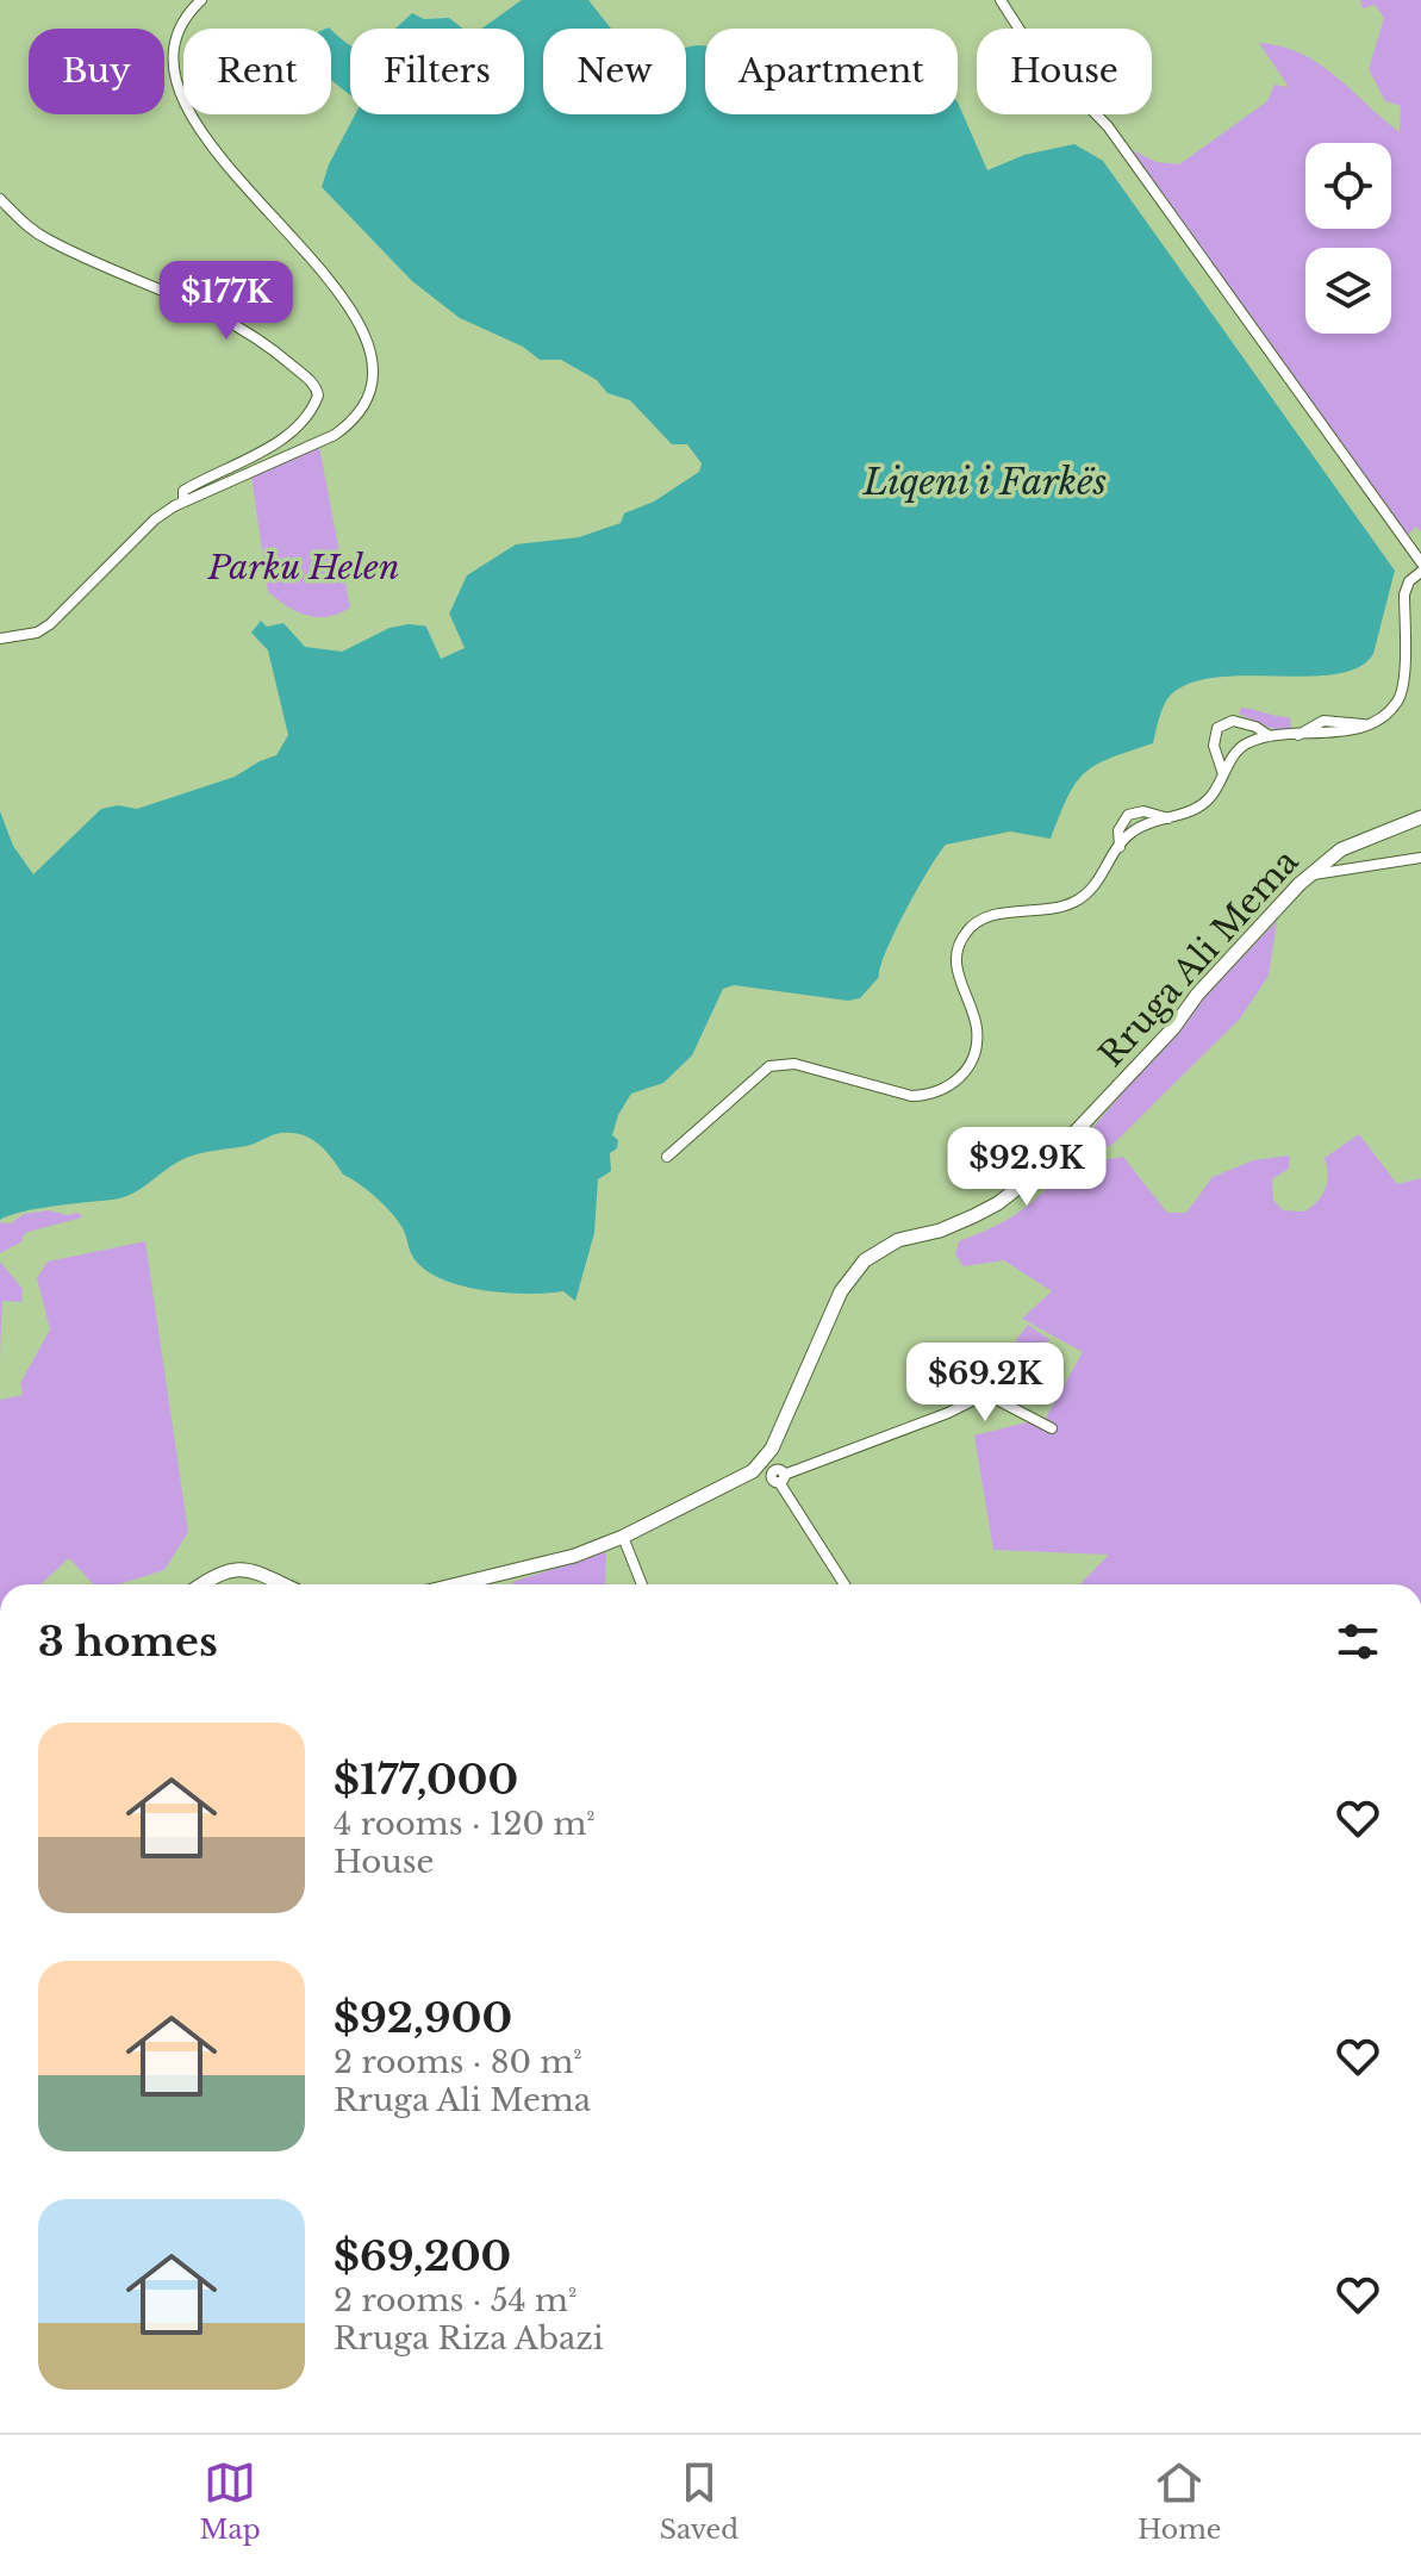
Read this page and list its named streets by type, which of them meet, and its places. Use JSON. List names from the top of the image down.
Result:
{
  "streets": {
    "street": ["Rruga Ali Mema"]
  },
  "water": ["Liqeni i Farkës"],
  "parks": ["Parku Helen"],
  "page": {
    "chip": [
      "Buy",
      "Rent",
      "Filters",
      "New",
      "Apartment",
      "House"
    ],
    "price": ["$177K", "$92.9K", "$69.2K"],
    "heading": "3 homes",
    "list": [
      {
        "name": "$177,000",
        "note": "4 rooms · 120 m² · House"
      },
      {
        "name": "$92,900",
        "note": "2 rooms · 80 m² · Rruga Ali Mema"
      },
      {
        "name": "$69,200",
        "note": "2 rooms · 54 m² · Rruga Riza Abazi"
      }
    ],
    "tabs": ["Map", "Saved", "Home"]
  }
}
